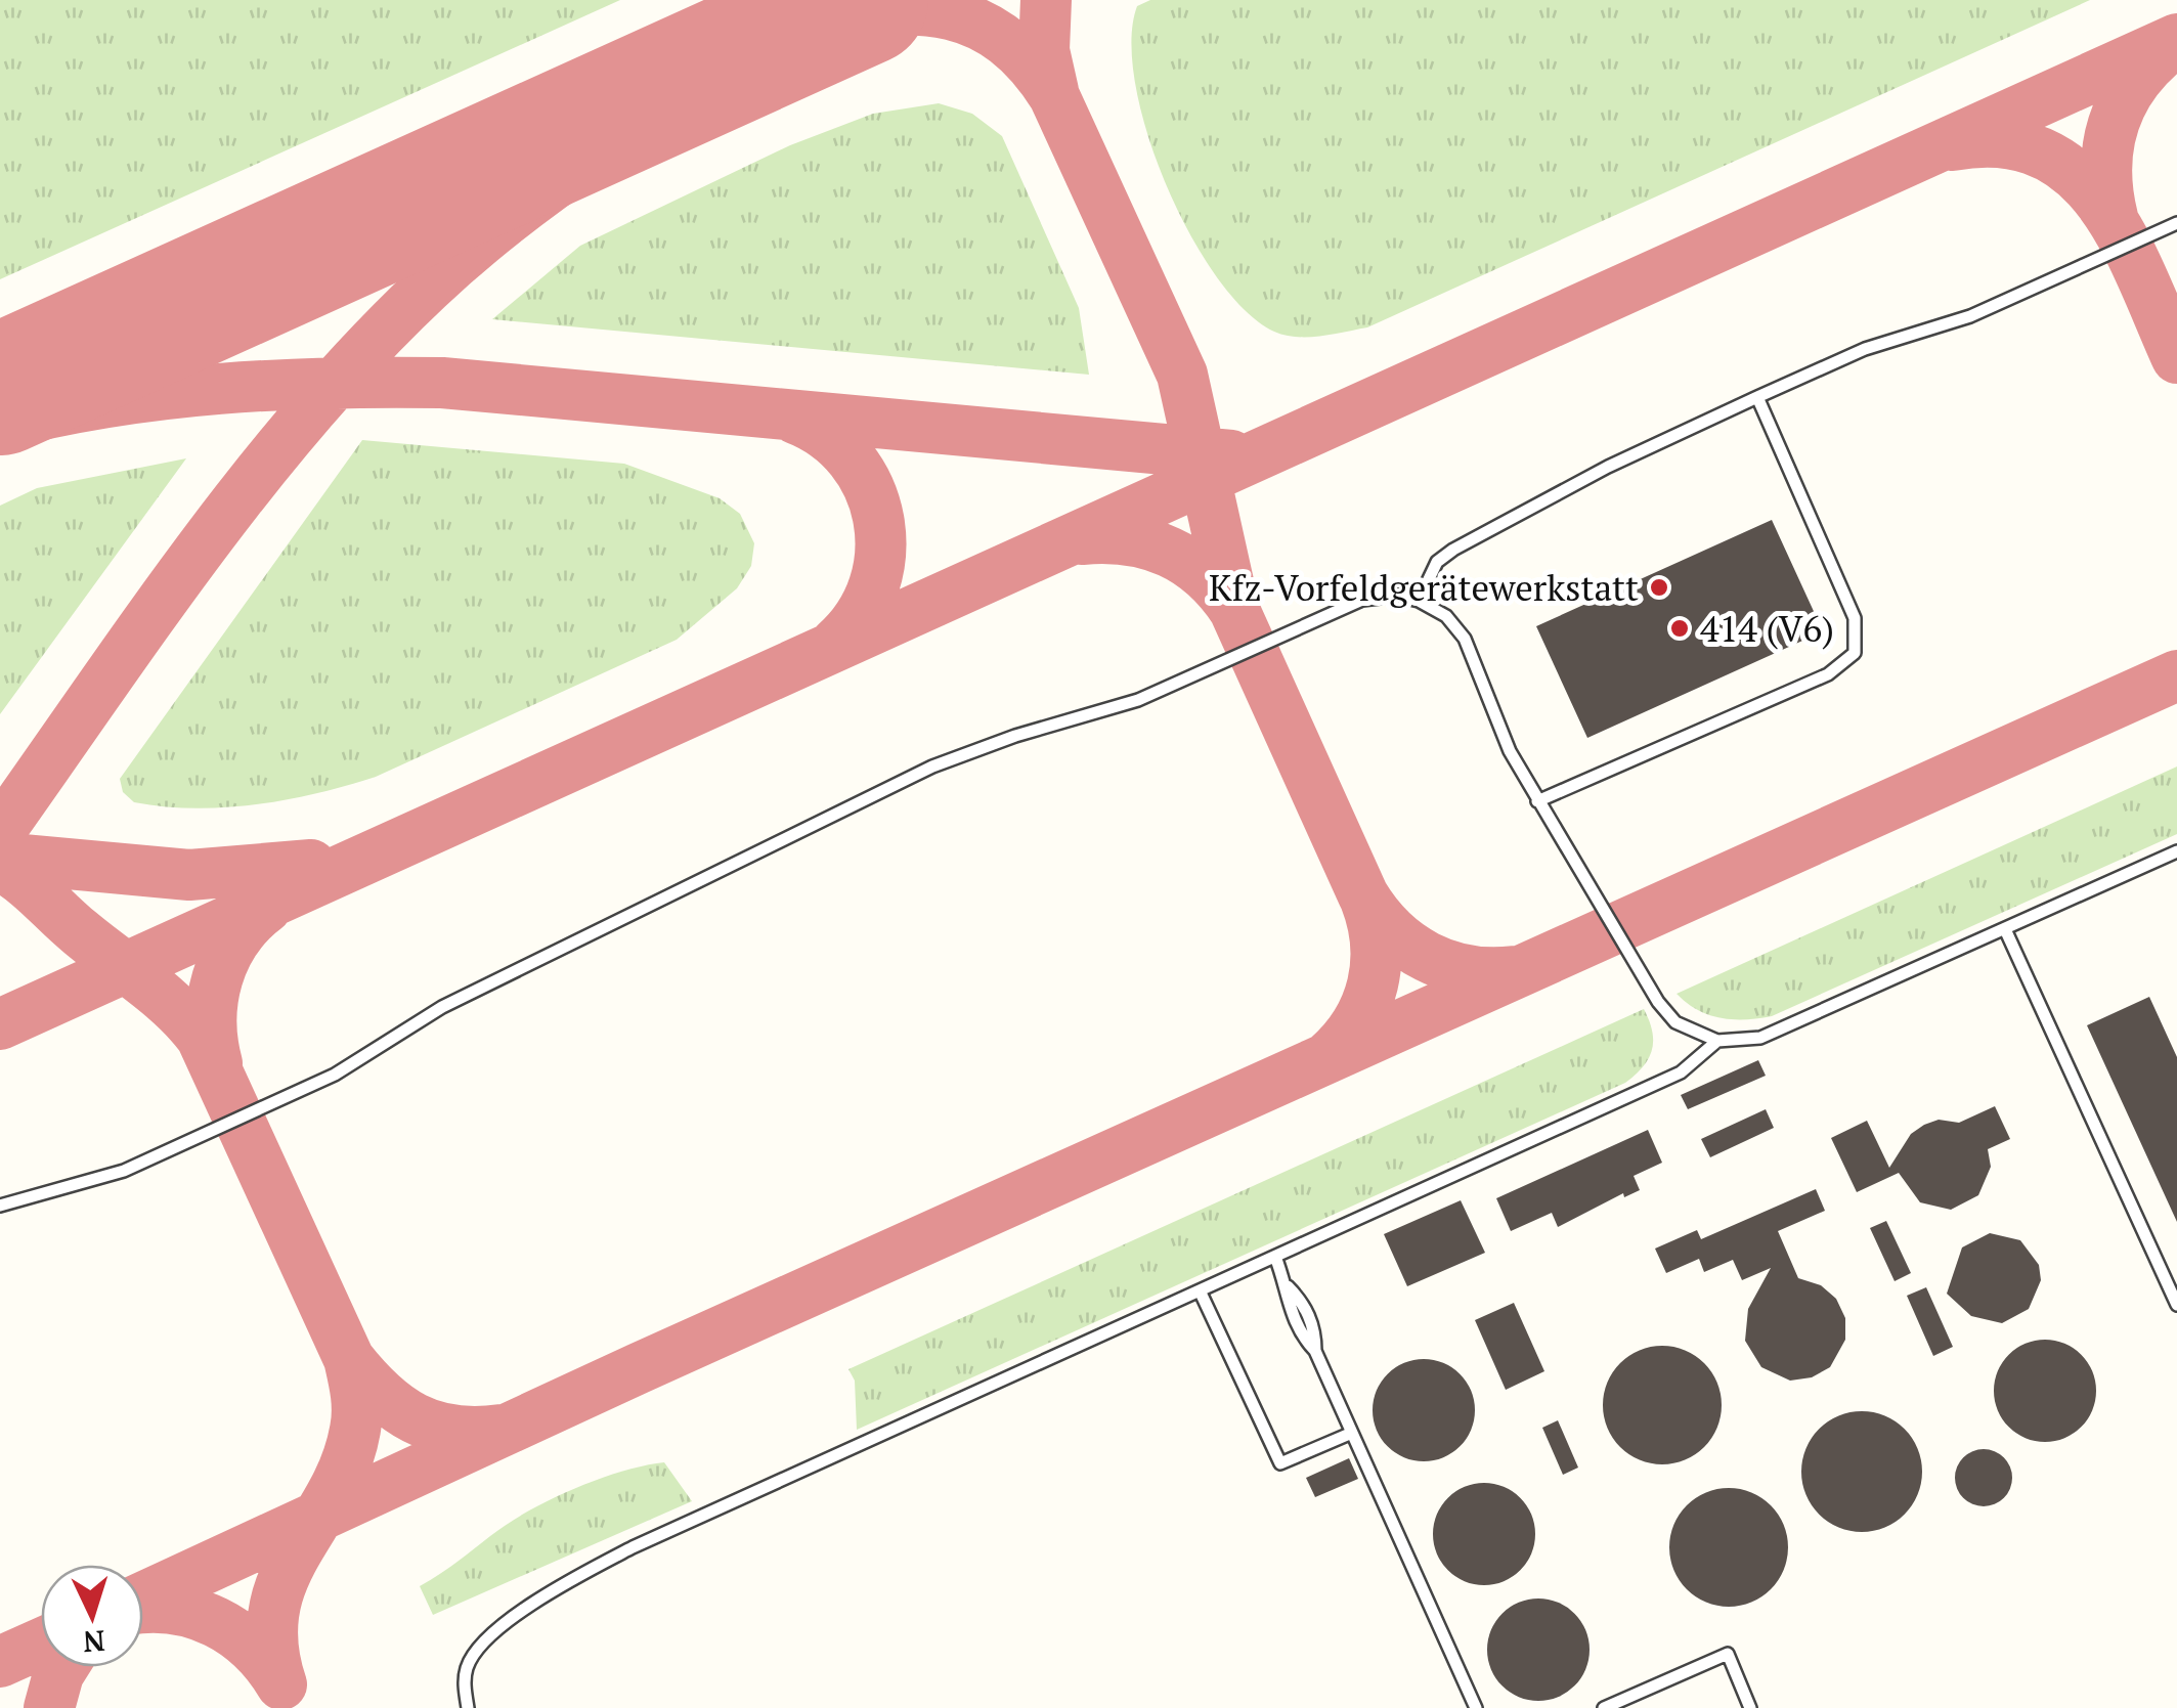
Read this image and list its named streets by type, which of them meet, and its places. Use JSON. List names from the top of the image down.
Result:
{
  "places": ["Kfz-Vorfeldgerätewerkstatt", "414 (V6)"],
  "north": "bottom"
}
